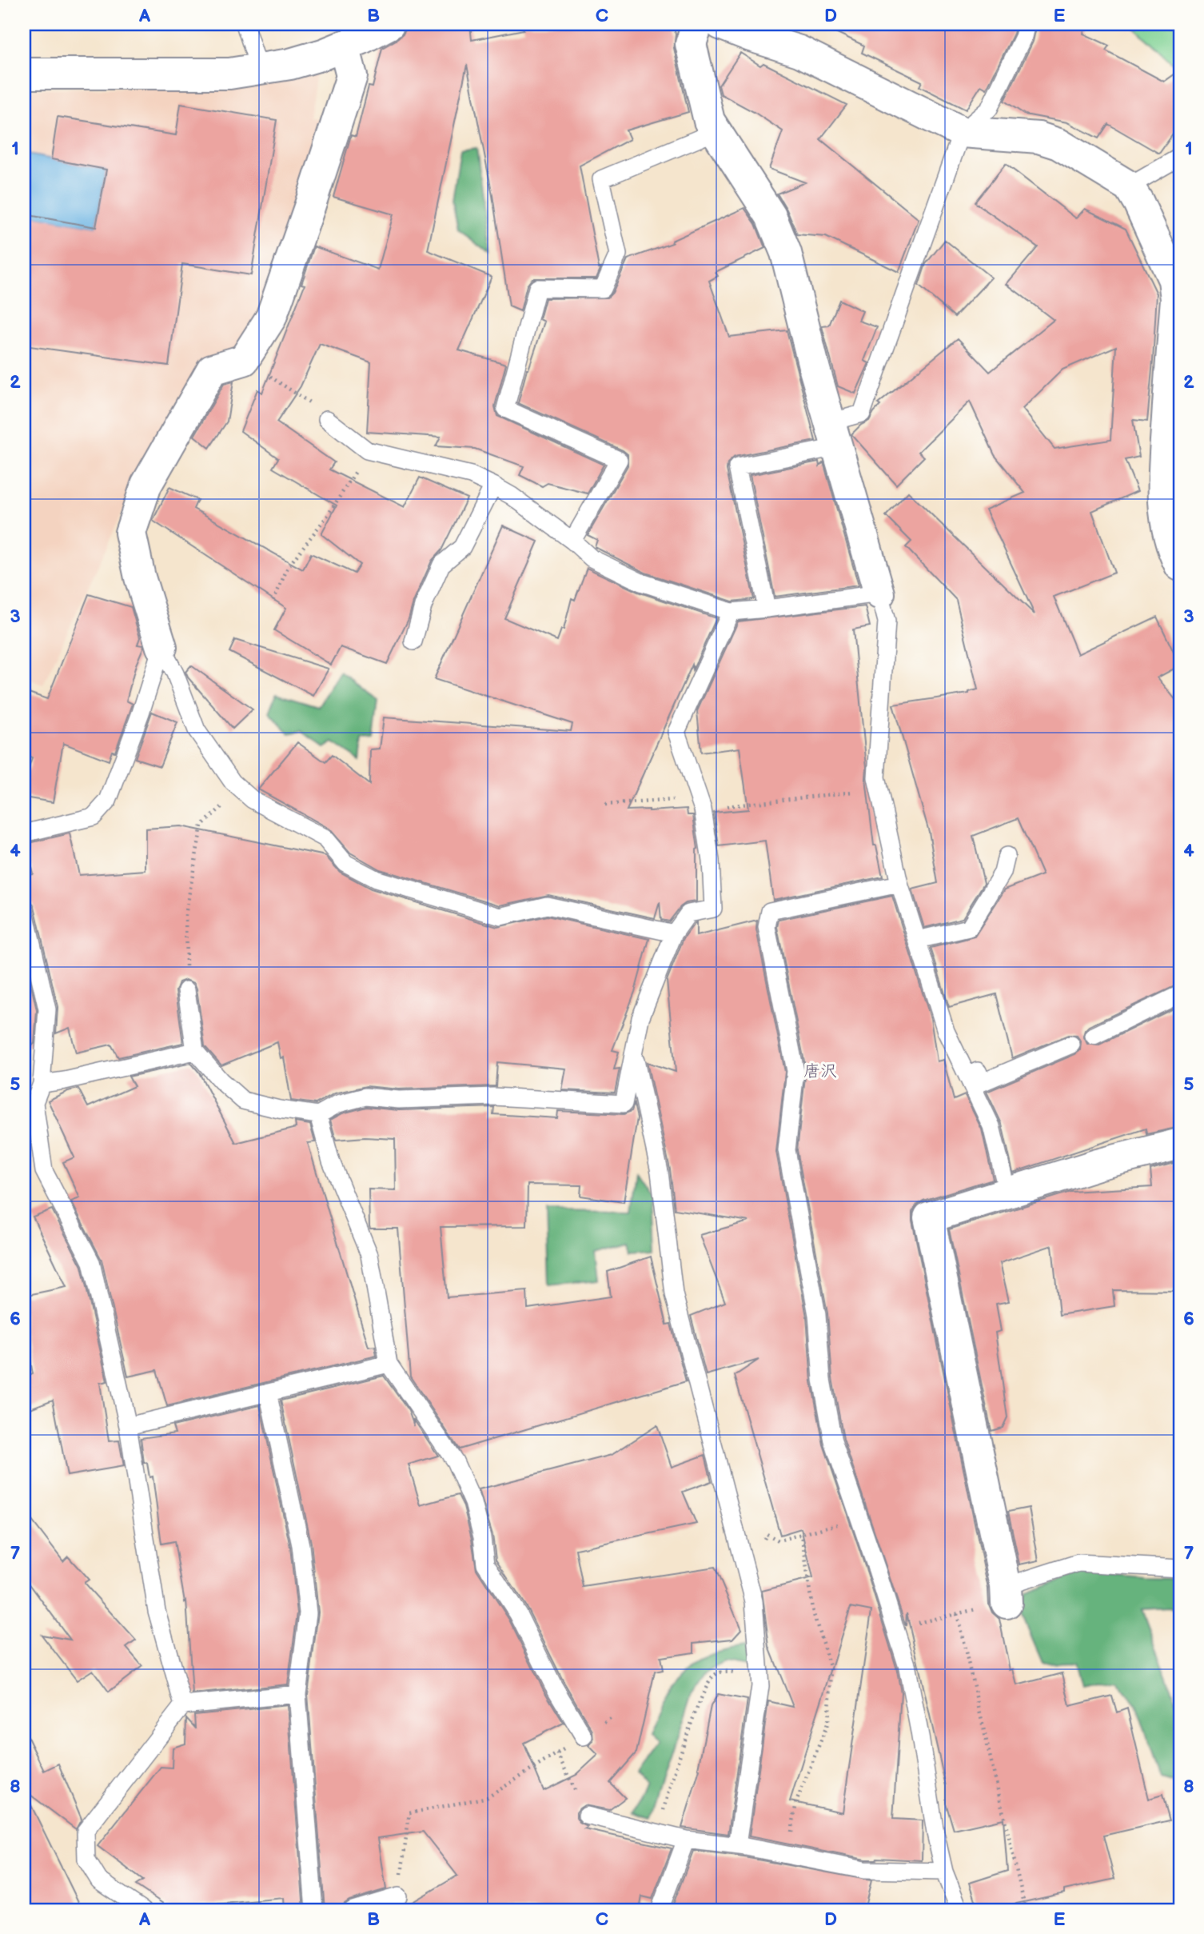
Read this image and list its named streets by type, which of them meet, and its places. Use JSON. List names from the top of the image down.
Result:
{
  "districts": ["唐沢"],
  "grid": {
    "columns": [
      "A",
      "B",
      "C",
      "D",
      "E"
    ],
    "rows": [
      "1",
      "2",
      "3",
      "4",
      "5",
      "6",
      "7",
      "8"
    ]
  }
}
